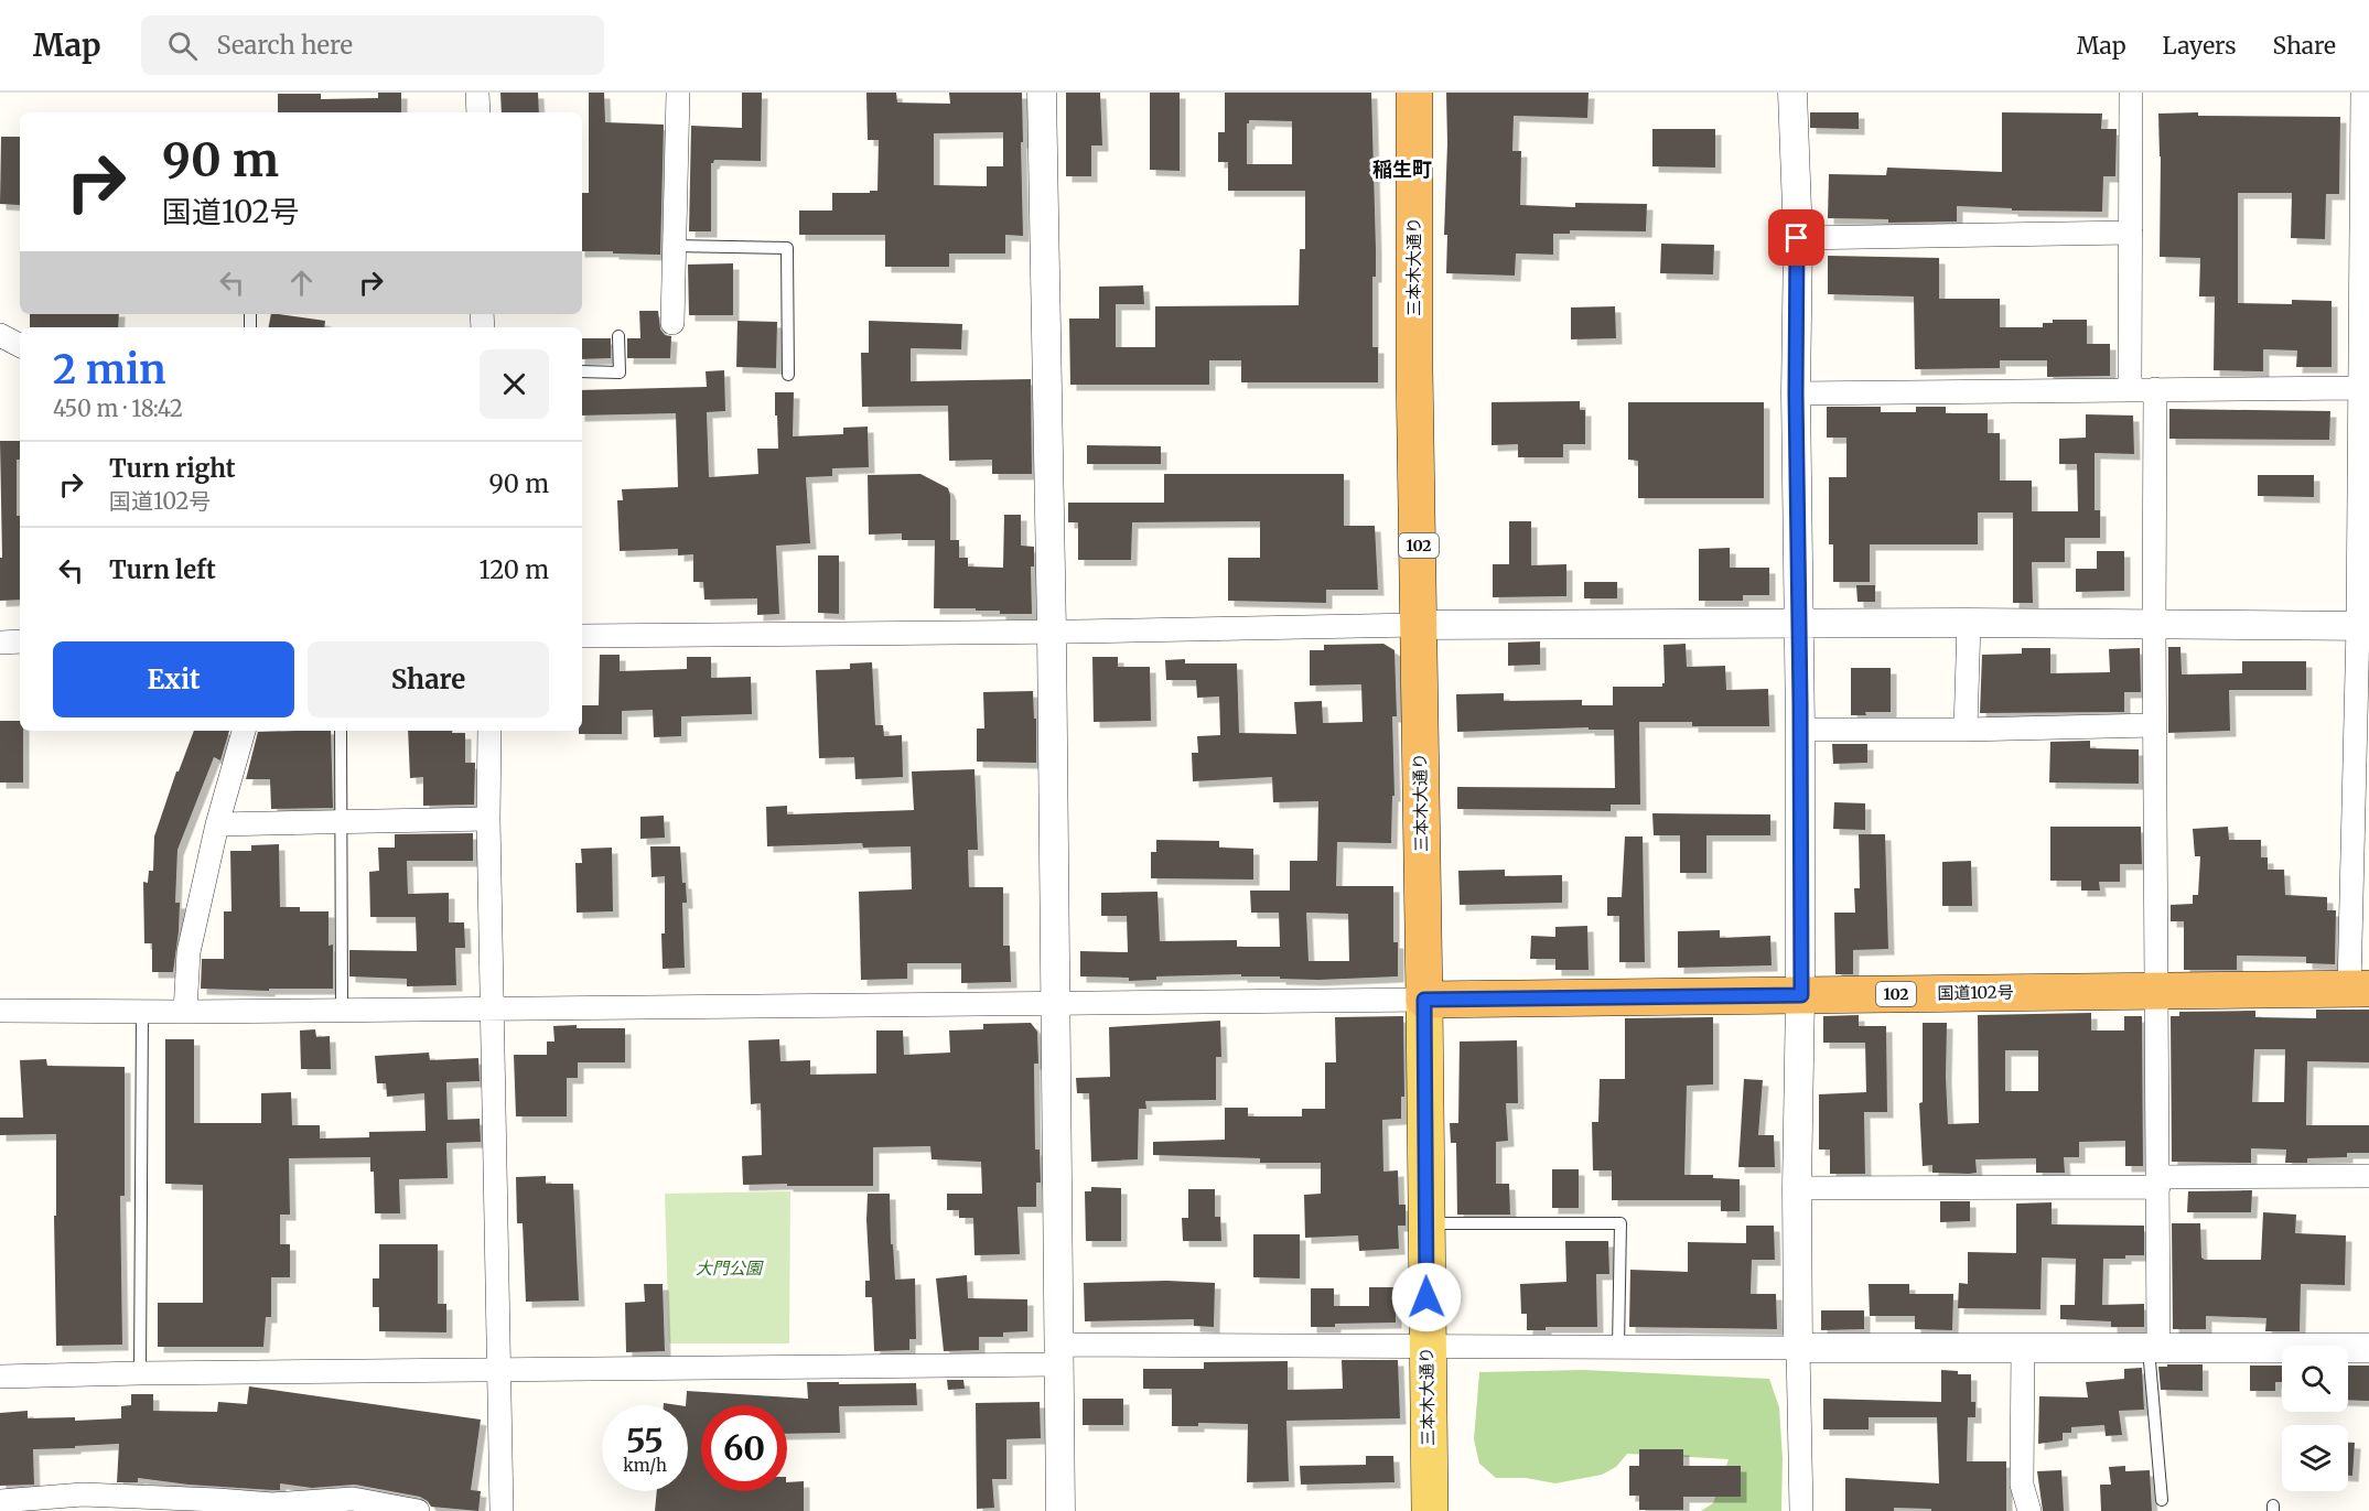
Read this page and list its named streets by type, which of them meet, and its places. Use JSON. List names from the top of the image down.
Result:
{
  "streets": {
    "highway": ["三本木大通り", "102", "国道102号"]
  },
  "crossings": [
    ["三本木大通り", "国道102号"]
  ],
  "districts": ["稲生町"],
  "parks": ["大門公園"],
  "page": {
    "header": "Map",
    "search": "Search here",
    "nav": ["Map", "Layers", "Share"],
    "turn": ["90 m", "国道102号"],
    "heading": ["2 min", "450 m · 18:42"],
    "list": [
      {
        "name": "Turn right",
        "note": "国道102号",
        "value": "90 m"
      },
      {
        "name": "Turn left",
        "value": "120 m"
      }
    ],
    "buttons": ["Exit", "Share"],
    "speed": "55 km/h",
    "limit": "60"
  }
}
